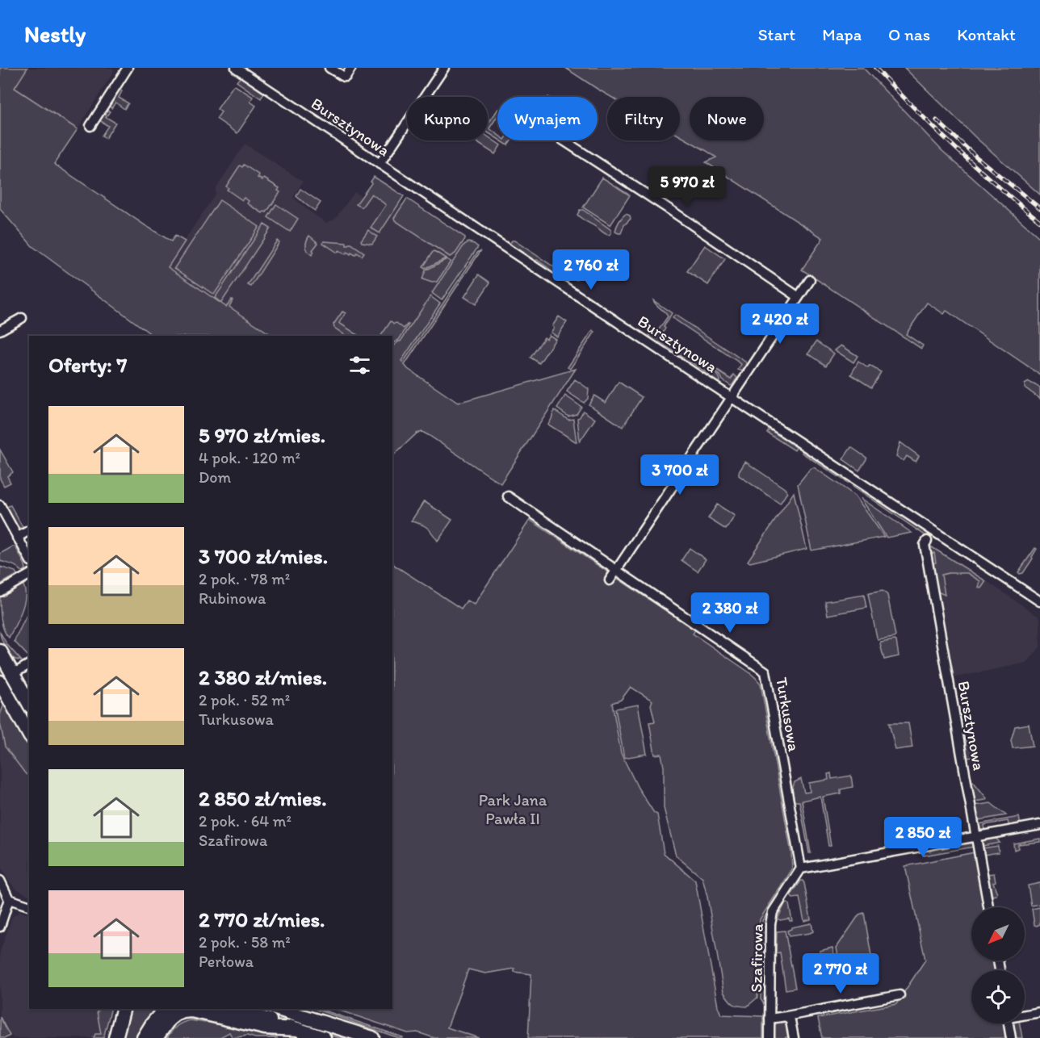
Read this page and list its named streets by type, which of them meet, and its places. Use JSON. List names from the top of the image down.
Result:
{
  "streets": {
    "street": ["Bursztynowa", "Turkusowa", "Szafirowa"]
  },
  "crossings": [
    ["Turkusowa", "Szafirowa"]
  ],
  "parks": ["Park Jana Pawła II"],
  "north": "bottom left",
  "page": {
    "header": "Nestly",
    "nav": [
      "Start",
      "Mapa",
      "O nas",
      "Kontakt"
    ],
    "chip": [
      "Kupno",
      "Wynajem",
      "Filtry",
      "Nowe"
    ],
    "price": [
      "5 970 zł",
      "2 760 zł",
      "2 420 zł",
      "3 700 zł",
      "2 380 zł",
      "2 850 zł",
      "2 770 zł"
    ],
    "heading": "Oferty: 7",
    "list": [
      {
        "name": "5 970 zł/mies.",
        "note": "4 pok. · 120 m² · Dom"
      },
      {
        "name": "3 700 zł/mies.",
        "note": "2 pok. · 78 m² · Rubinowa"
      },
      {
        "name": "2 380 zł/mies.",
        "note": "2 pok. · 52 m² · Turkusowa"
      },
      {
        "name": "2 850 zł/mies.",
        "note": "2 pok. · 64 m² · Szafirowa"
      },
      {
        "name": "2 770 zł/mies.",
        "note": "2 pok. · 58 m² · Perłowa"
      }
    ]
  }
}
